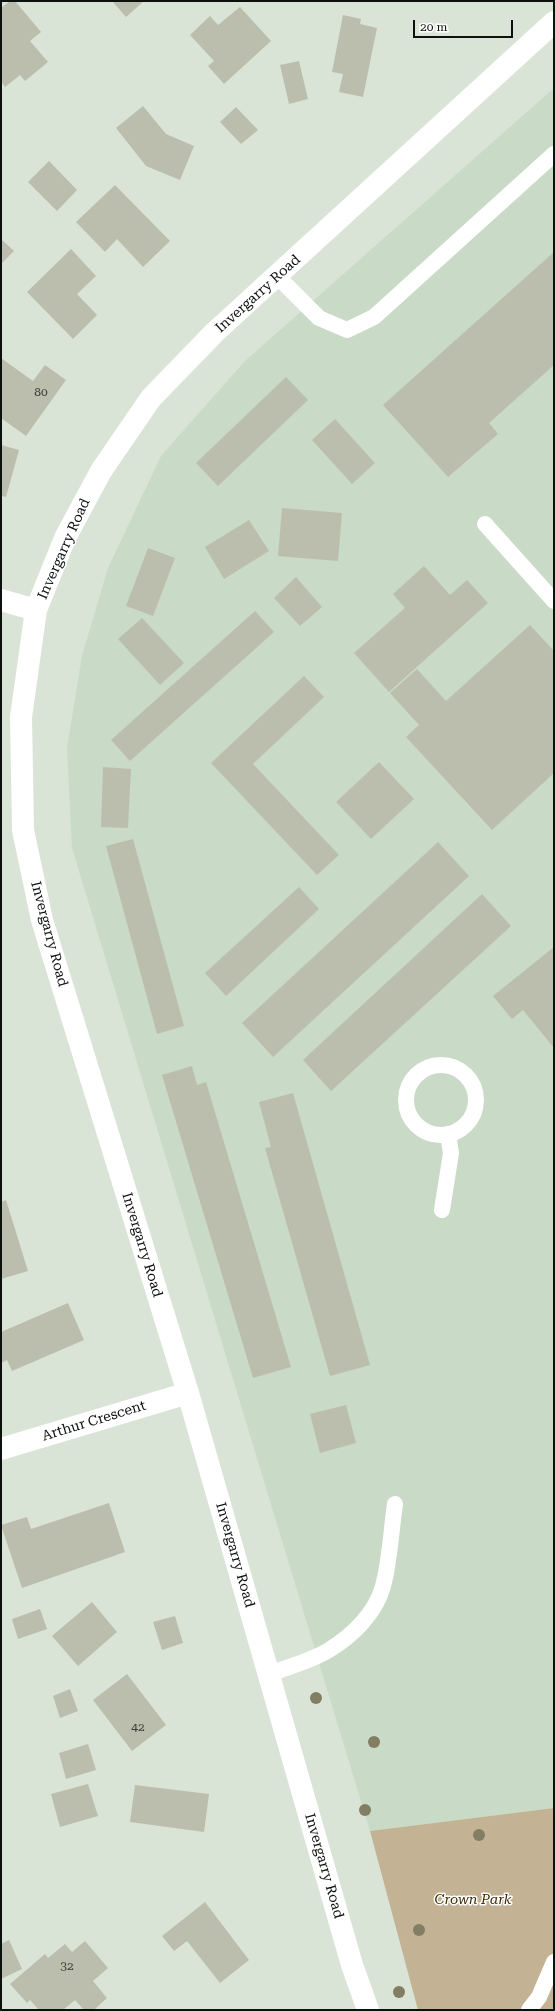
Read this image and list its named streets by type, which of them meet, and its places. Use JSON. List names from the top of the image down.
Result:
{
  "streets": {
    "street": ["Invergarry Road", "Arthur Crescent"]
  },
  "crossings": [
    ["Invergarry Road", "Arthur Crescent"]
  ],
  "parks": ["Crown Park"],
  "house_numbers": ["80", "42", "32"],
  "scale_bar": "20 m"
}
